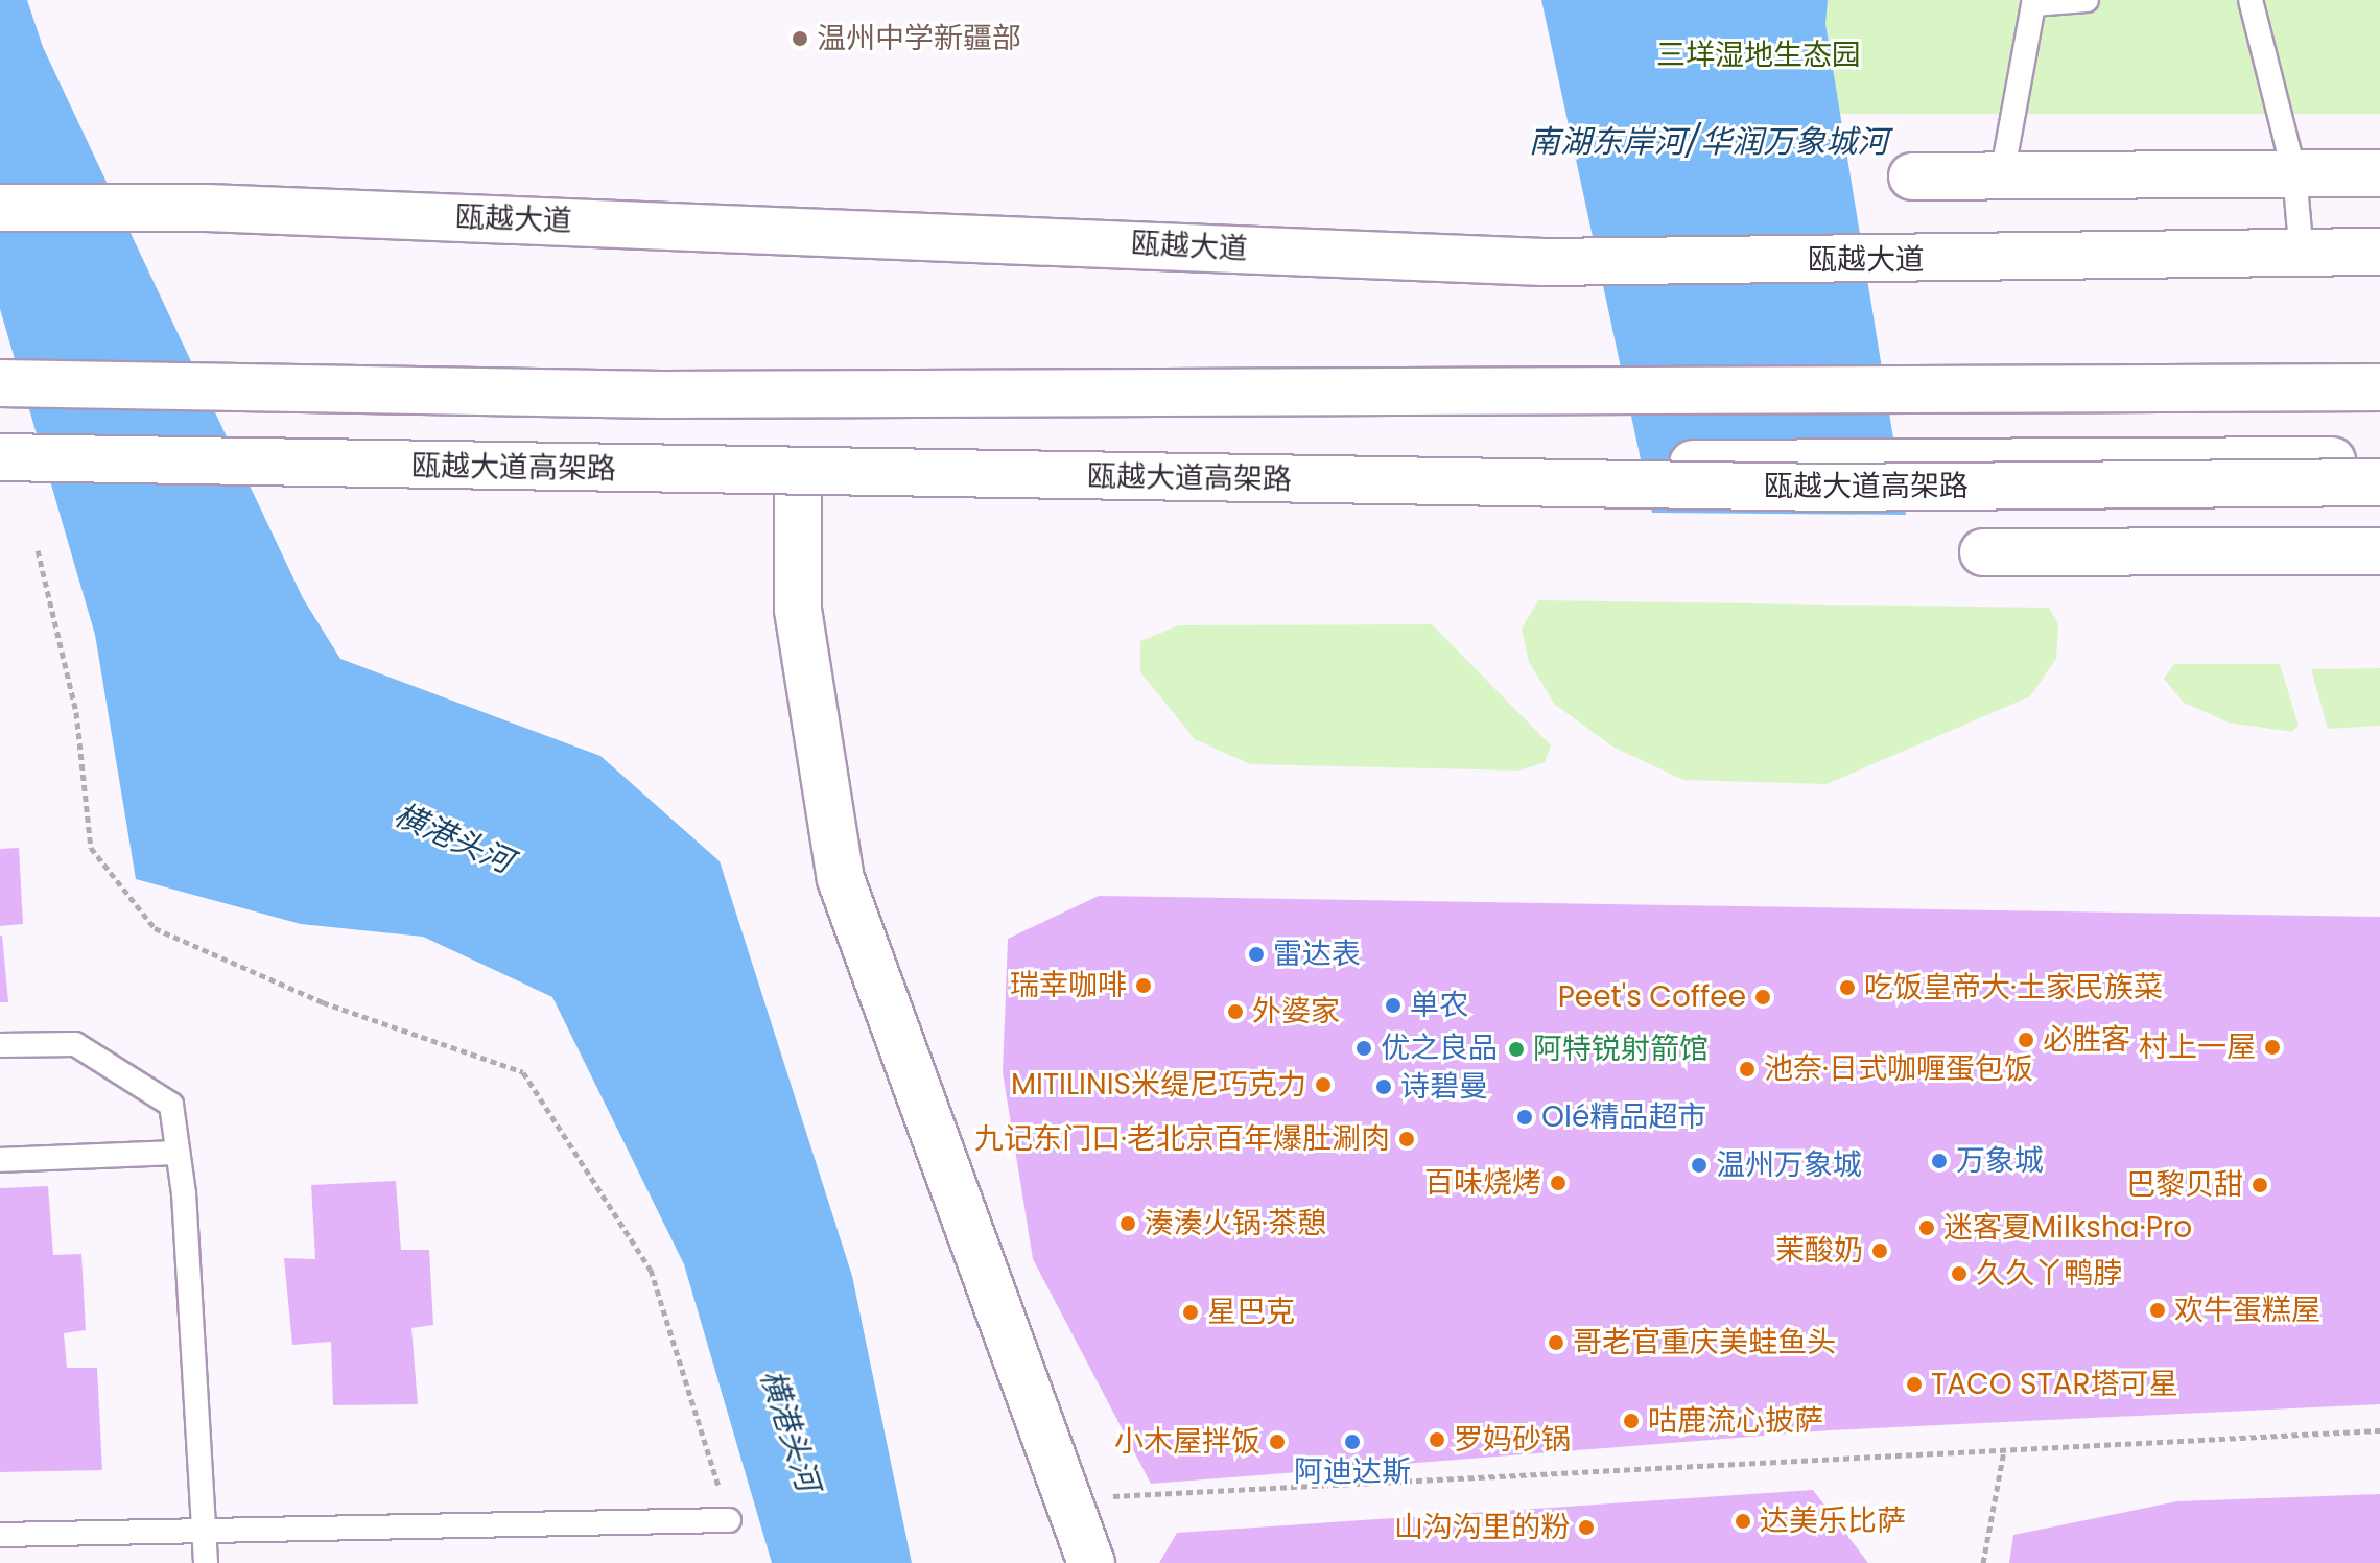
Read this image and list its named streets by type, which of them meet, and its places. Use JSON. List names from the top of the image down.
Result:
{
  "streets": {
    "main road": ["瓯越大道", "瓯越大道高架路"]
  },
  "water": ["南湖东岸河/华润万象城河", "横港头河"],
  "parks": ["三垟湿地生态园"],
  "places": [
    "温州中学新疆部",
    "雷达表",
    "瑞幸咖啡",
    "吃饭皇帝大·土家民族菜",
    "Peet's Coffee",
    "单农",
    "外婆家",
    "必胜客",
    "村上一屋",
    "优之良品",
    "阿特锐射箭馆",
    "池奈·日式咖喱蛋包饭",
    "MITILINIS米缇尼巧克力",
    "诗碧曼",
    "Olé精品超市",
    "九记东门口·老北京百年爆肚涮肉",
    "万象城",
    "温州万象城",
    "百味烧烤",
    "巴黎贝甜",
    "湊湊火锅·茶憩",
    "迷客夏Milksha·Pro",
    "茉酸奶",
    "久久丫鸭脖",
    "欢牛蛋糕屋",
    "星巴克",
    "哥老官重庆美蛙鱼头",
    "TACO STAR塔可星",
    "咕鹿流心披萨",
    "罗妈砂锅",
    "小木屋拌饭",
    "阿迪达斯",
    "达美乐比萨",
    "山沟沟里的粉"
  ]
}
